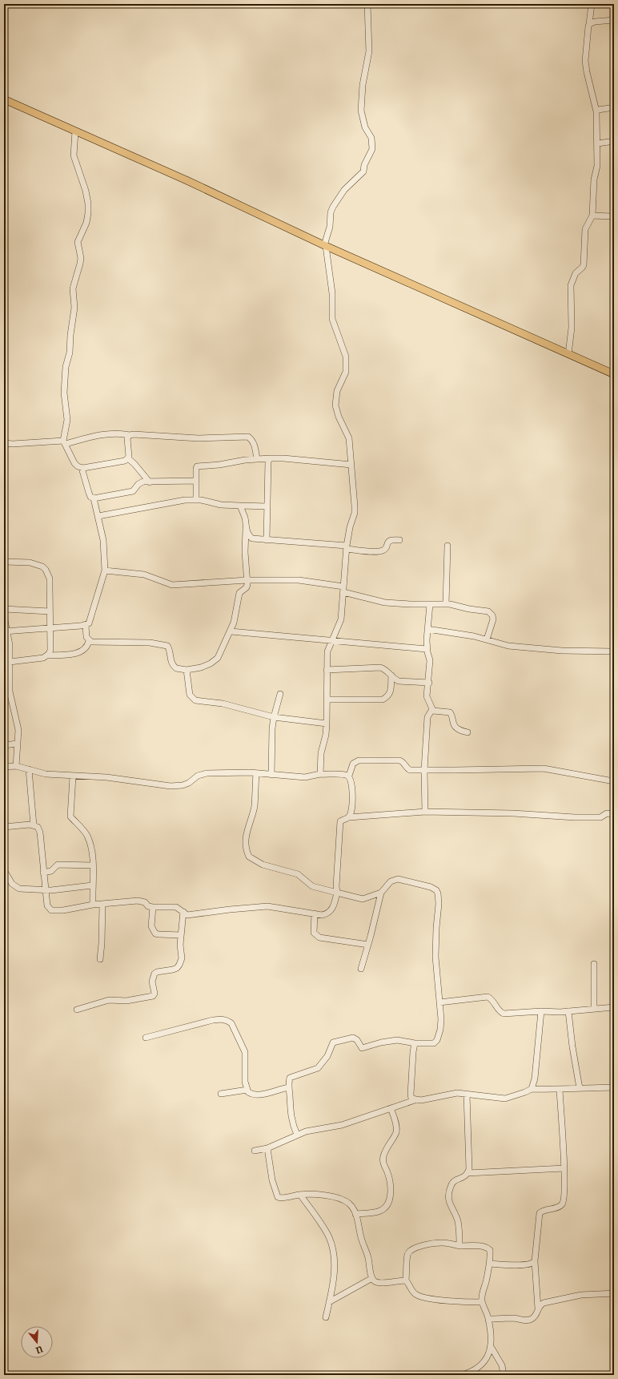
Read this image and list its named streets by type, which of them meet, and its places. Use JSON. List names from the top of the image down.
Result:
{
  "north": "bottom"
}
